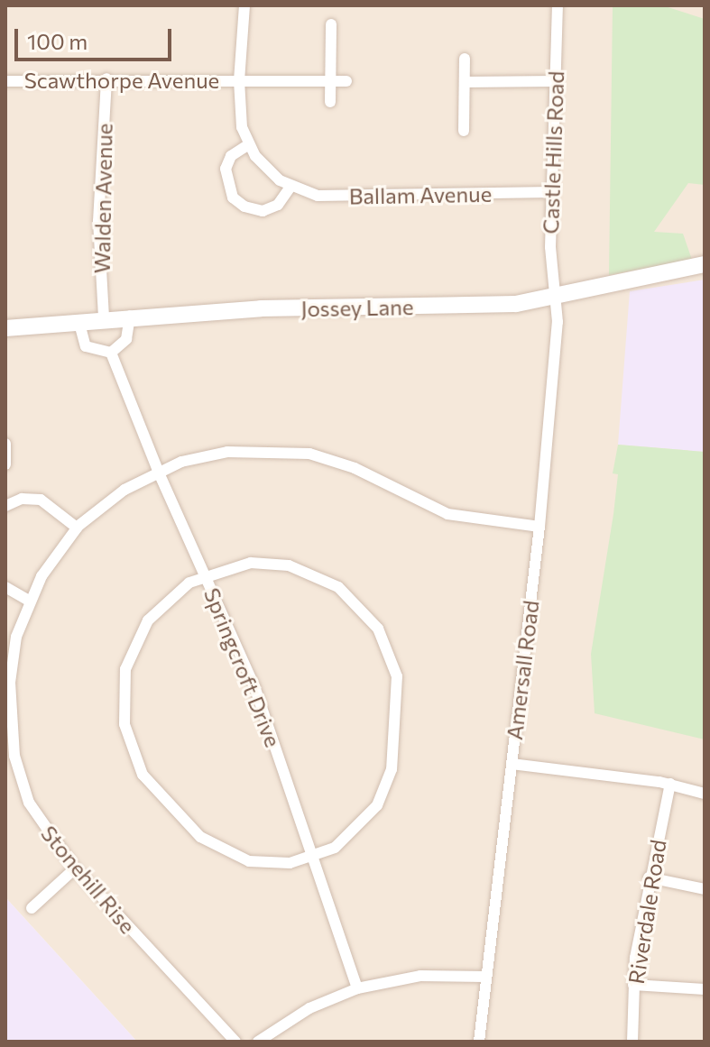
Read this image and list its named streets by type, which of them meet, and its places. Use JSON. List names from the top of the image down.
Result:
{
  "streets": {
    "street": [
      "Scawthorpe Avenue",
      "Castle Hills Road",
      "Ballam Avenue",
      "Walden Avenue",
      "Jossey Lane",
      "Springcroft Drive",
      "Amersall Road",
      "Stonehill Rise",
      "Riverdale Road"
    ]
  },
  "crossings": [
    ["Scawthorpe Avenue", "Ballam Avenue"],
    ["Scawthorpe Avenue", "Walden Avenue"],
    ["Castle Hills Road", "Ballam Avenue"],
    ["Castle Hills Road", "Jossey Lane"],
    ["Castle Hills Road", "Amersall Road"],
    ["Walden Avenue", "Jossey Lane"],
    ["Jossey Lane", "Amersall Road"],
    ["Springcroft Drive", "Stonehill Rise"],
    ["Amersall Road", "Stonehill Rise"]
  ],
  "scale_bar": "100 m"
}
